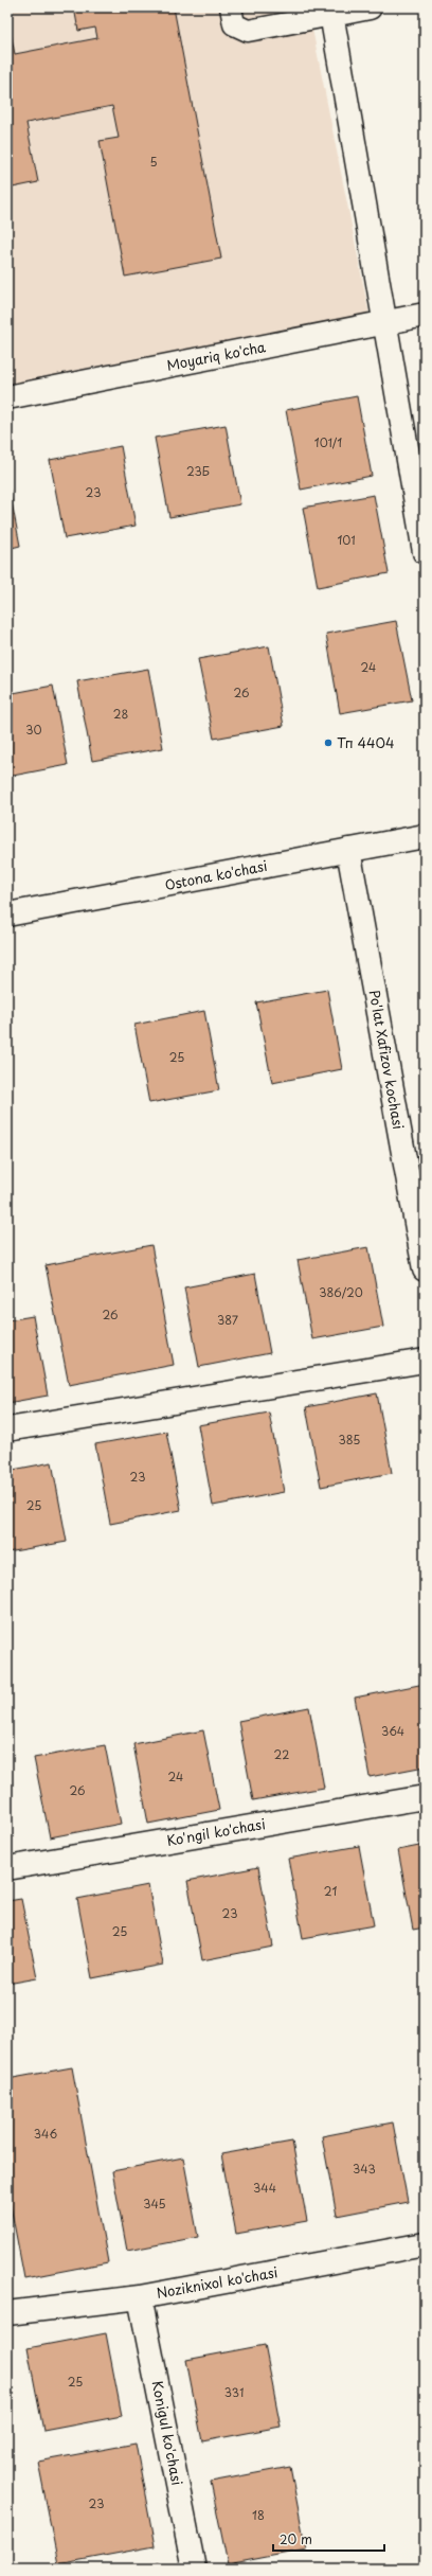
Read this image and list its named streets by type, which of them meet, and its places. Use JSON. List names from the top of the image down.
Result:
{
  "streets": {
    "street": [
      "Moyariq ko'cha",
      "Ostona ko'chasi",
      "Po'lat Xafizov kochasi",
      "Ko'ngil ko'chasi",
      "Noziknixol ko'chasi",
      "Konigul ko'chasi"
    ]
  },
  "crossings": [
    ["Ostona ko'chasi", "Po'lat Xafizov kochasi"],
    ["Noziknixol ko'chasi", "Konigul ko'chasi"]
  ],
  "places": ["Тп 4404"],
  "house_numbers": [
    "5",
    "101/1",
    "23Б",
    "23",
    "101",
    "24",
    "26",
    "28",
    "30",
    "25",
    "386/20",
    "26",
    "387",
    "385",
    "23",
    "25",
    "364",
    "22",
    "24",
    "26",
    "21",
    "23",
    "25",
    "346",
    "343",
    "344",
    "345",
    "25",
    "331",
    "23",
    "18"
  ],
  "scale_bar": "20 m"
}
